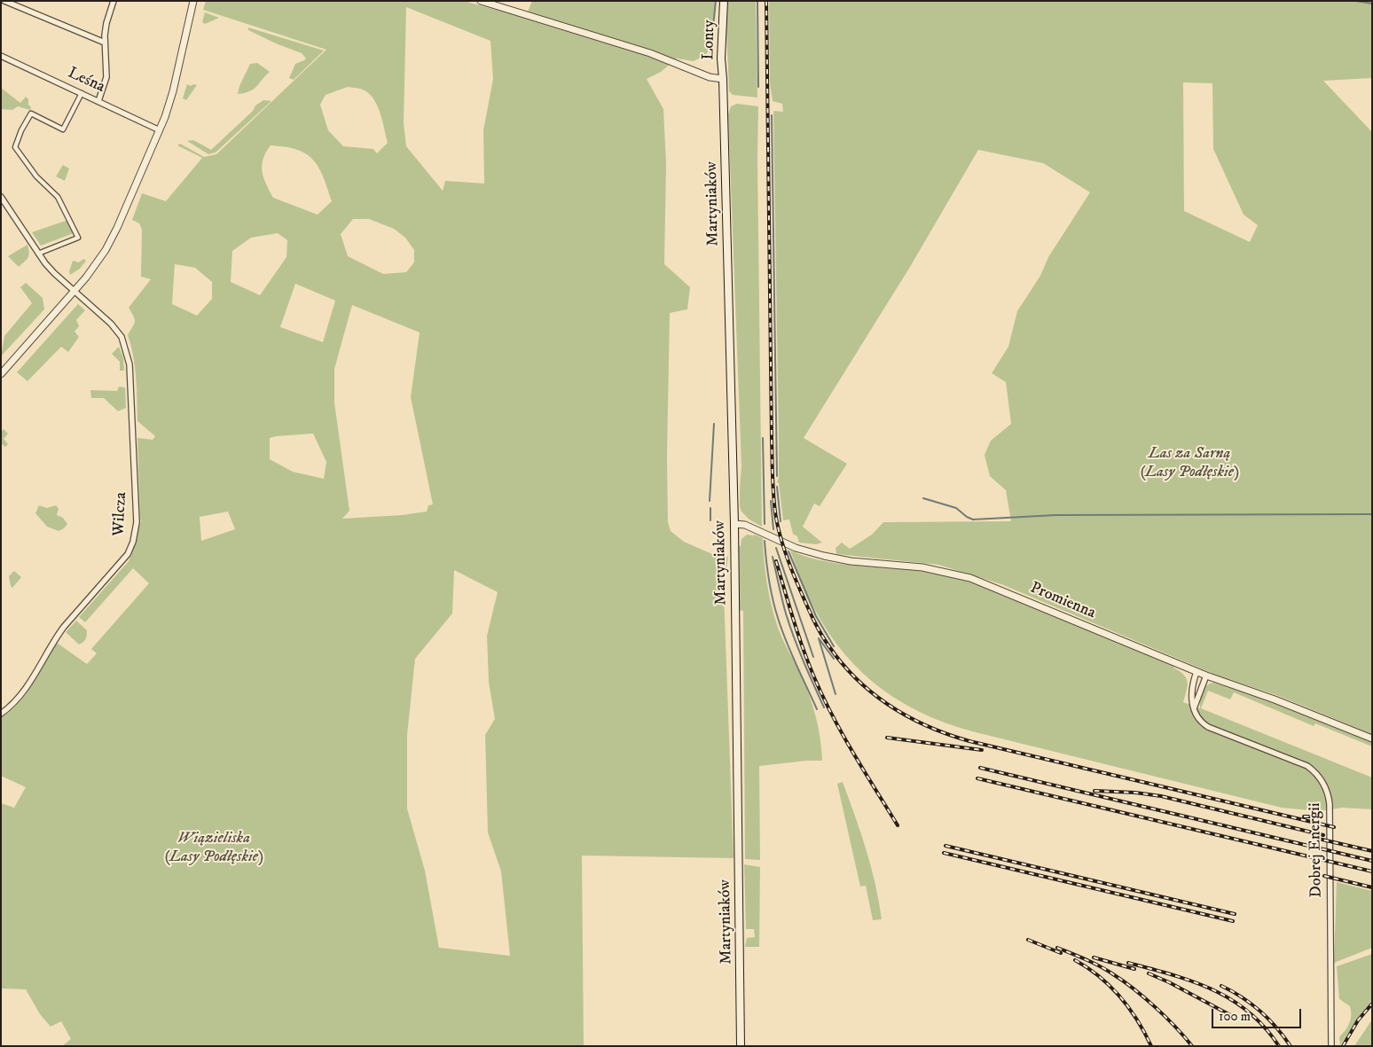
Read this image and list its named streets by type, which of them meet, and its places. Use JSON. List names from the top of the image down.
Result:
{
  "streets": {
    "main road": ["Lonty", "Martyniaków"],
    "street": [
      "Leśna",
      "Wilcza",
      "Promienna",
      "Dobrej Energii"
    ]
  },
  "crossings": [
    ["Lonty", "Martyniaków"],
    ["Martyniaków", "Promienna"]
  ],
  "parks": ["Las za Sarną (Lasy Podłęskie)", "Wiązieliska (Lasy Podłęskie)"],
  "scale_bar": "100 m"
}
